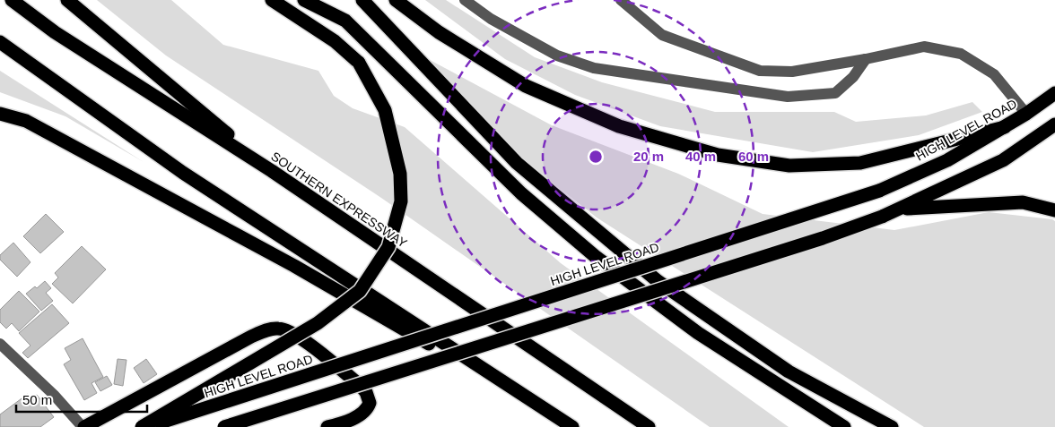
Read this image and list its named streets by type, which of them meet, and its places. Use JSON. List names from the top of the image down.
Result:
{
  "streets": {
    "highway": ["HIGH LEVEL ROAD", "SOUTHERN EXPRESSWAY"]
  },
  "scale_bar": "50 m",
  "rings": ["20 m", "40 m", "60 m"]
}
